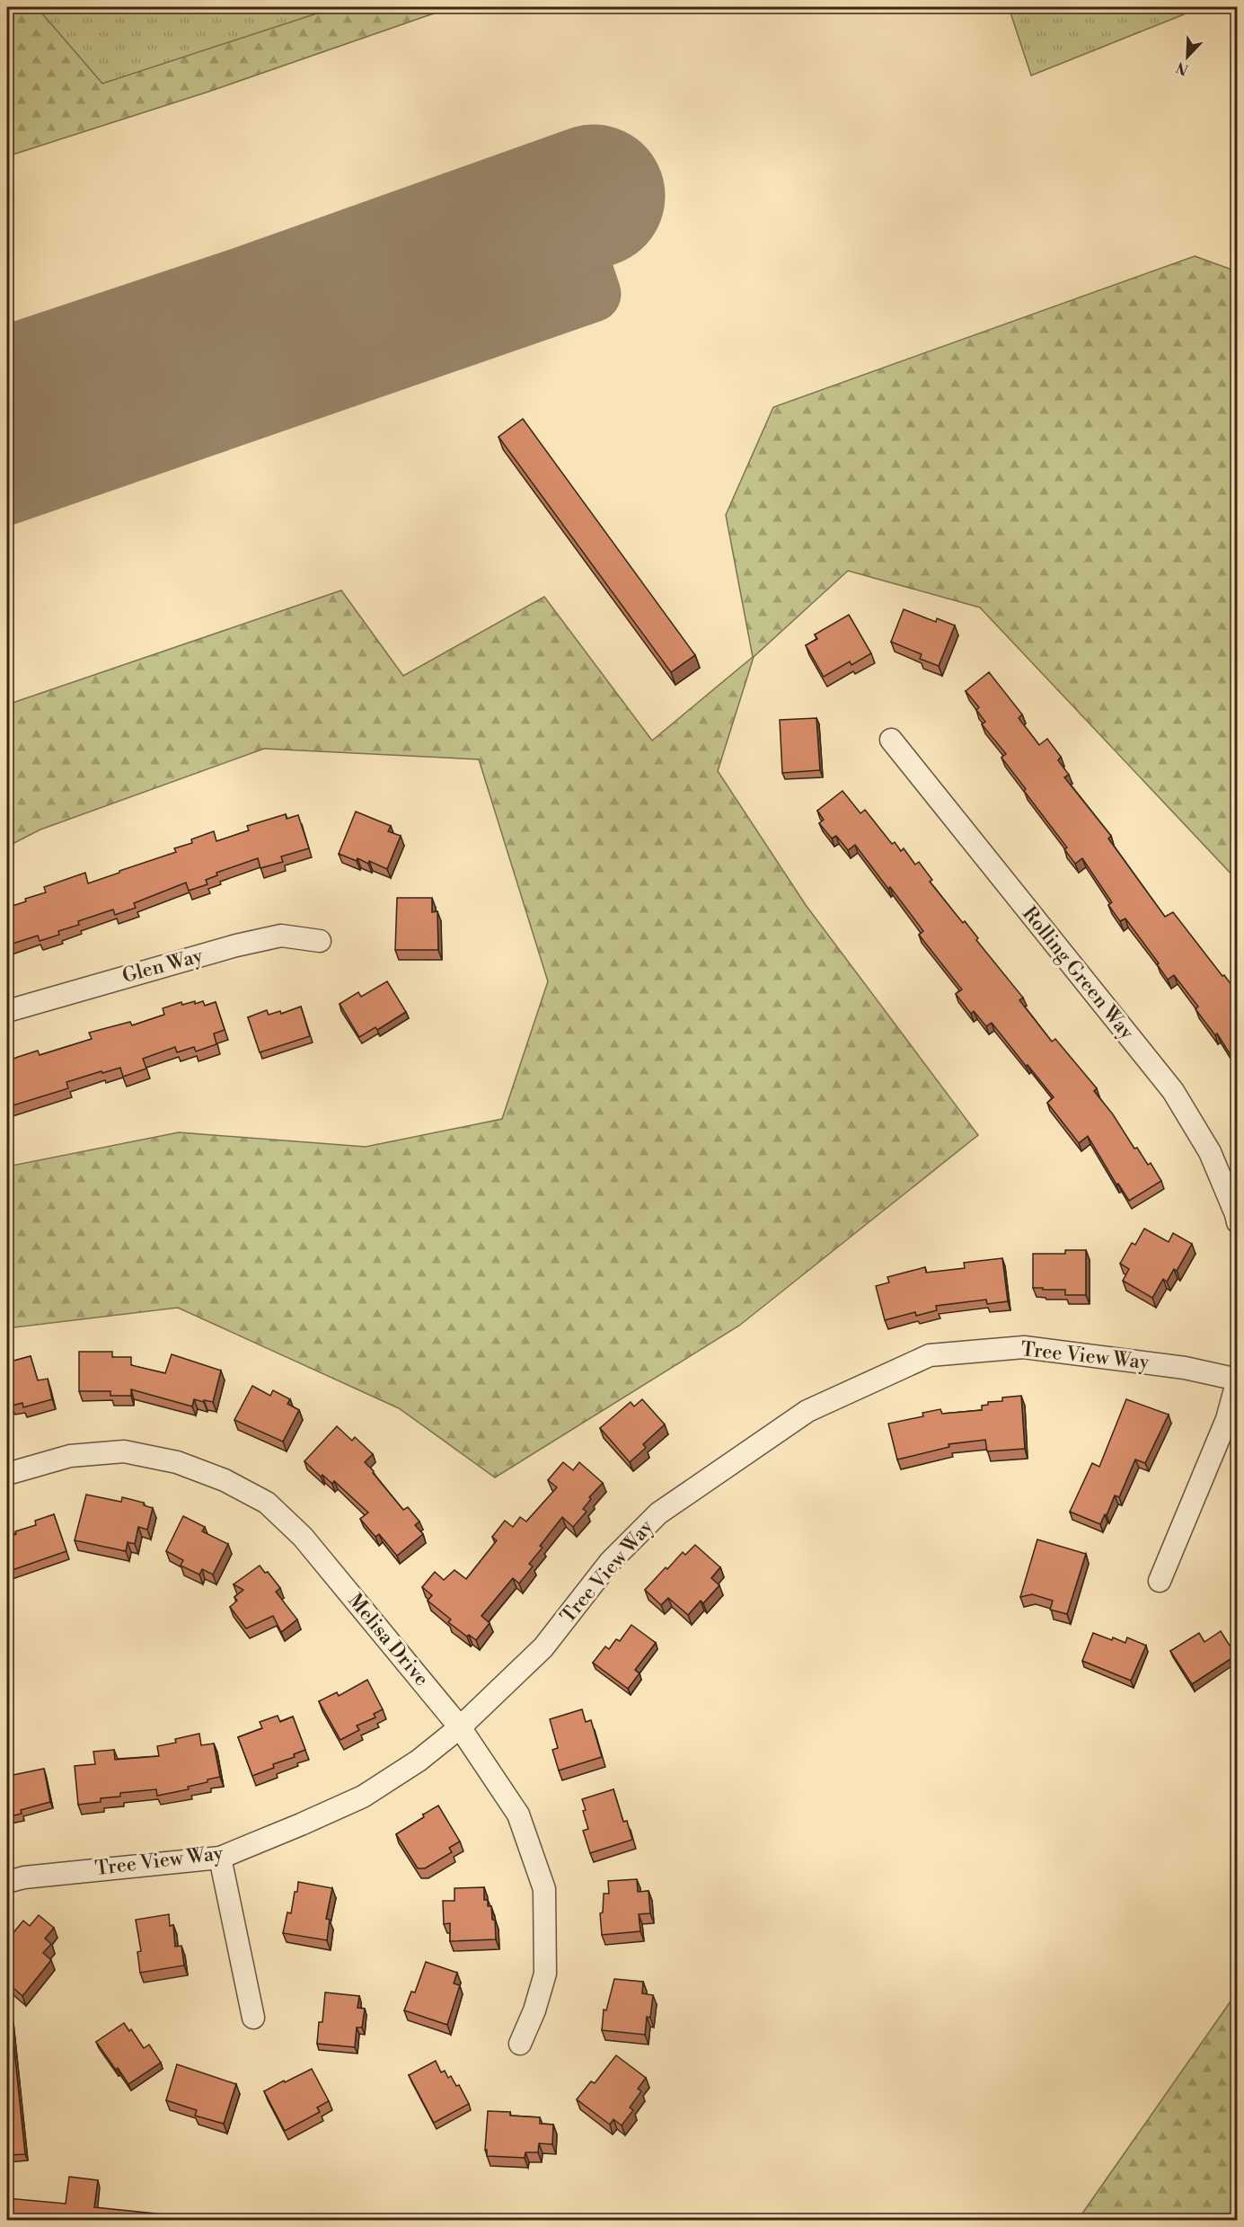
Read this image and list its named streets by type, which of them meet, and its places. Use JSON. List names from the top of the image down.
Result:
{
  "streets": {
    "street": [
      "Glen Way",
      "Rolling Green Way",
      "Tree View Way",
      "Melisa Drive"
    ]
  },
  "crossings": [
    ["Tree View Way", "Melisa Drive"]
  ],
  "north": "bottom left"
}
